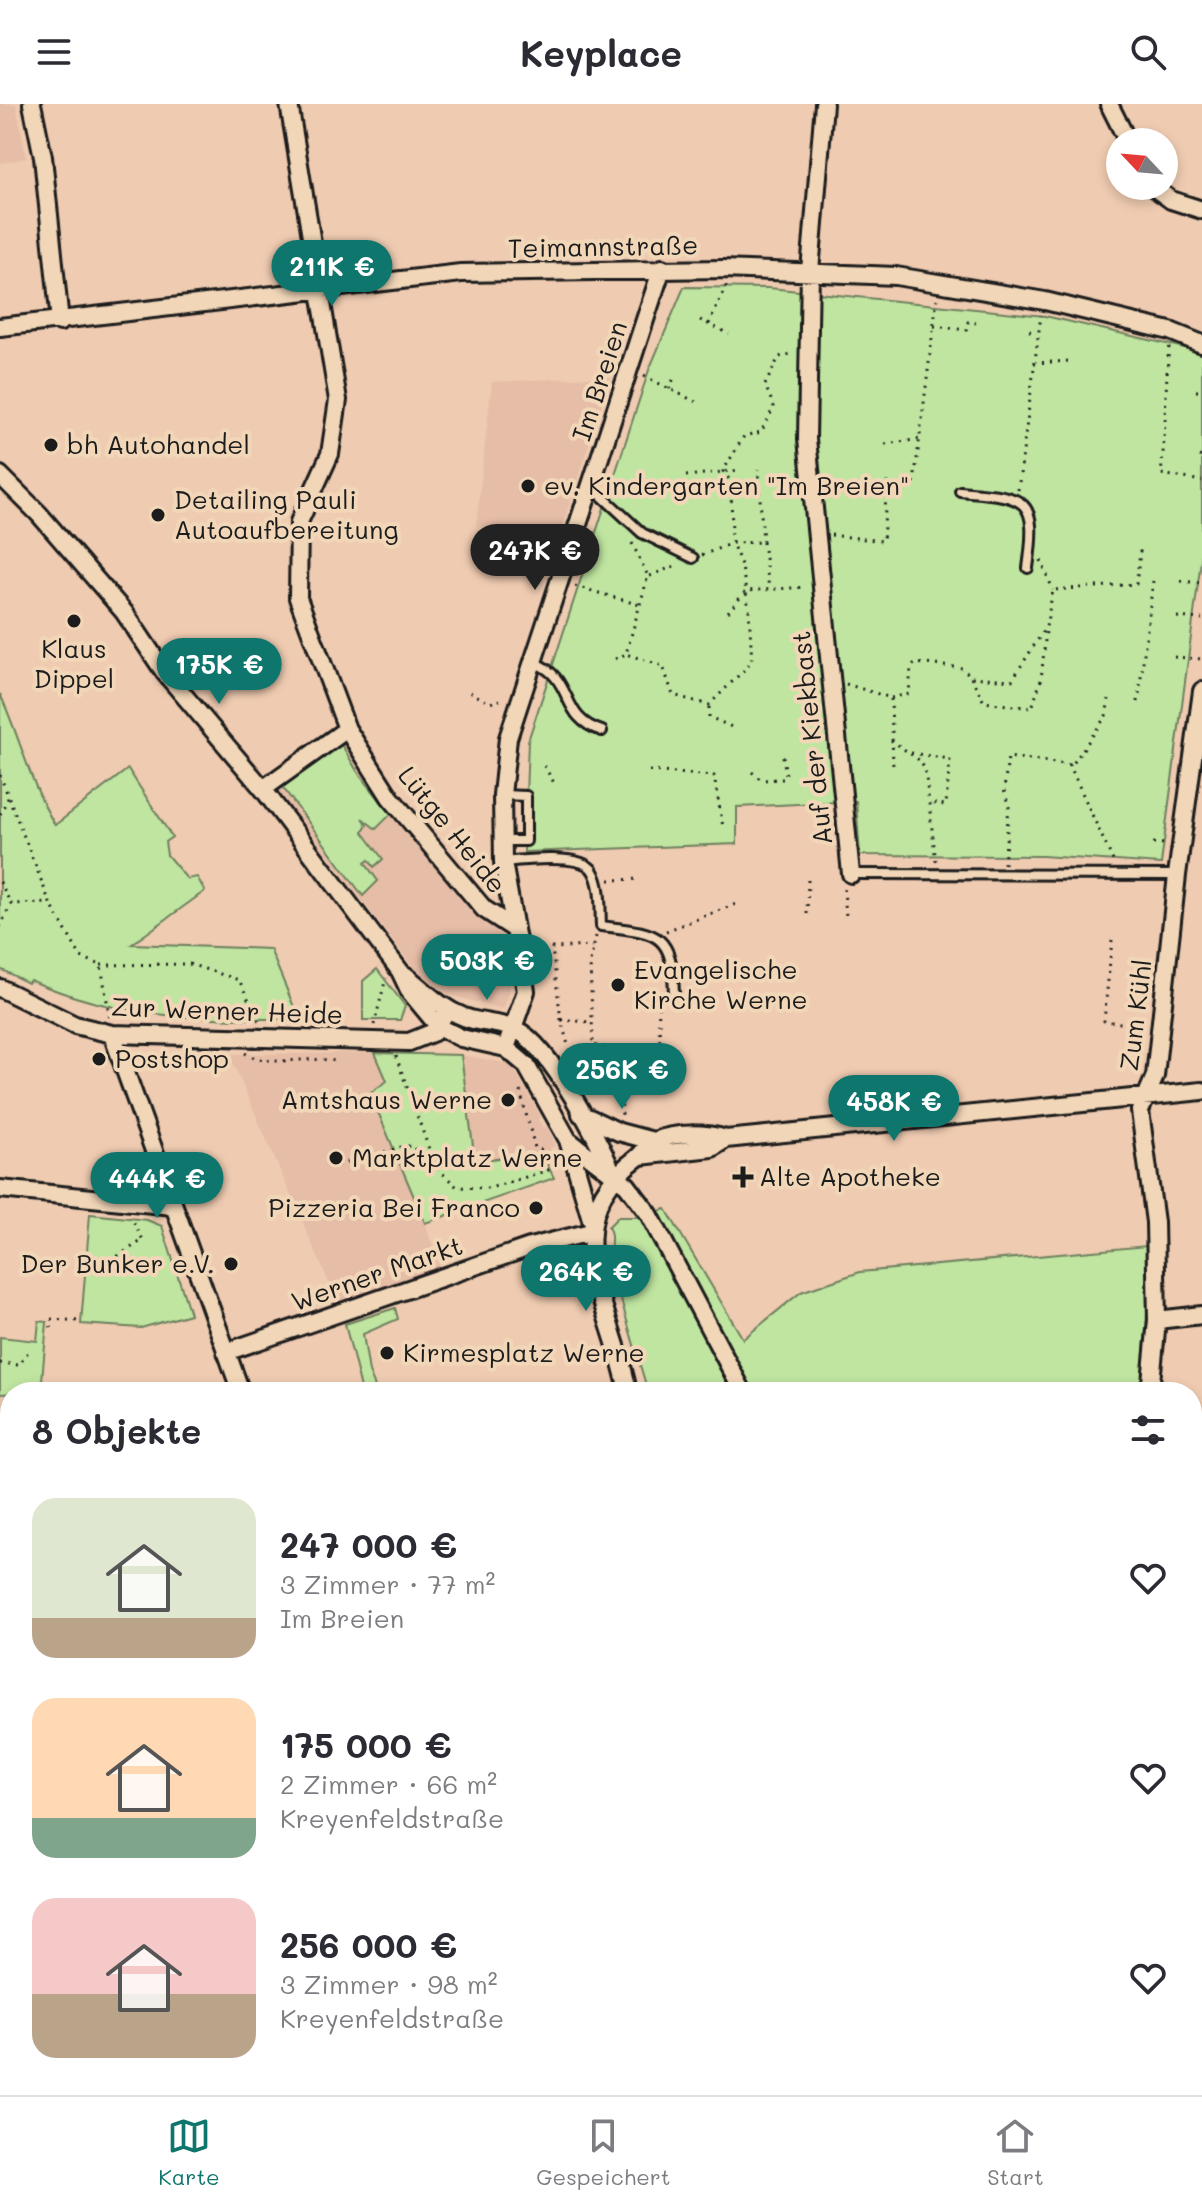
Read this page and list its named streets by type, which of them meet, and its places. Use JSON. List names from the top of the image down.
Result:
{
  "streets": {
    "street": [
      "Teimannstraße",
      "Im Breien",
      "Auf der Kiekbast",
      "Lütge Heide",
      "Zur Werner Heide",
      "Zum Kühl",
      "Werner Markt"
    ]
  },
  "crossings": [
    ["Teimannstraße", "Im Breien"],
    ["Teimannstraße", "Auf der Kiekbast"],
    ["Teimannstraße", "Lütge Heide"],
    ["Im Breien", "Lütge Heide"],
    ["Auf der Kiekbast", "Zum Kühl"]
  ],
  "places": {
    "other": [
      "bh Autohandel",
      "ev. Kindergarten \"Im Breien\"",
      "Detailing Pauli Autoaufbereitung",
      "Klaus Dippel",
      "Evangelische Kirche Werne",
      "Postshop",
      "Amtshaus Werne",
      "Marktplatz Werne",
      "Pizzeria Bei Franco",
      "Der Bunker e.V.",
      "Kirmesplatz Werne"
    ],
    "health": ["Alte Apotheke"]
  },
  "north": "top left",
  "page": {
    "header": "Keyplace",
    "price": [
      "211K €",
      "247K €",
      "175K €",
      "503K €",
      "256K €",
      "458K €",
      "444K €",
      "264K €"
    ],
    "heading": "8 Objekte",
    "list": [
      {
        "name": "247 000 €",
        "note": "3 Zimmer · 77 m² · Im Breien"
      },
      {
        "name": "175 000 €",
        "note": "2 Zimmer · 66 m² · Kreyenfeldstraße"
      },
      {
        "name": "256 000 €",
        "note": "3 Zimmer · 98 m² · Kreyenfeldstraße"
      }
    ],
    "tabs": ["Karte", "Gespeichert", "Start"]
  }
}
